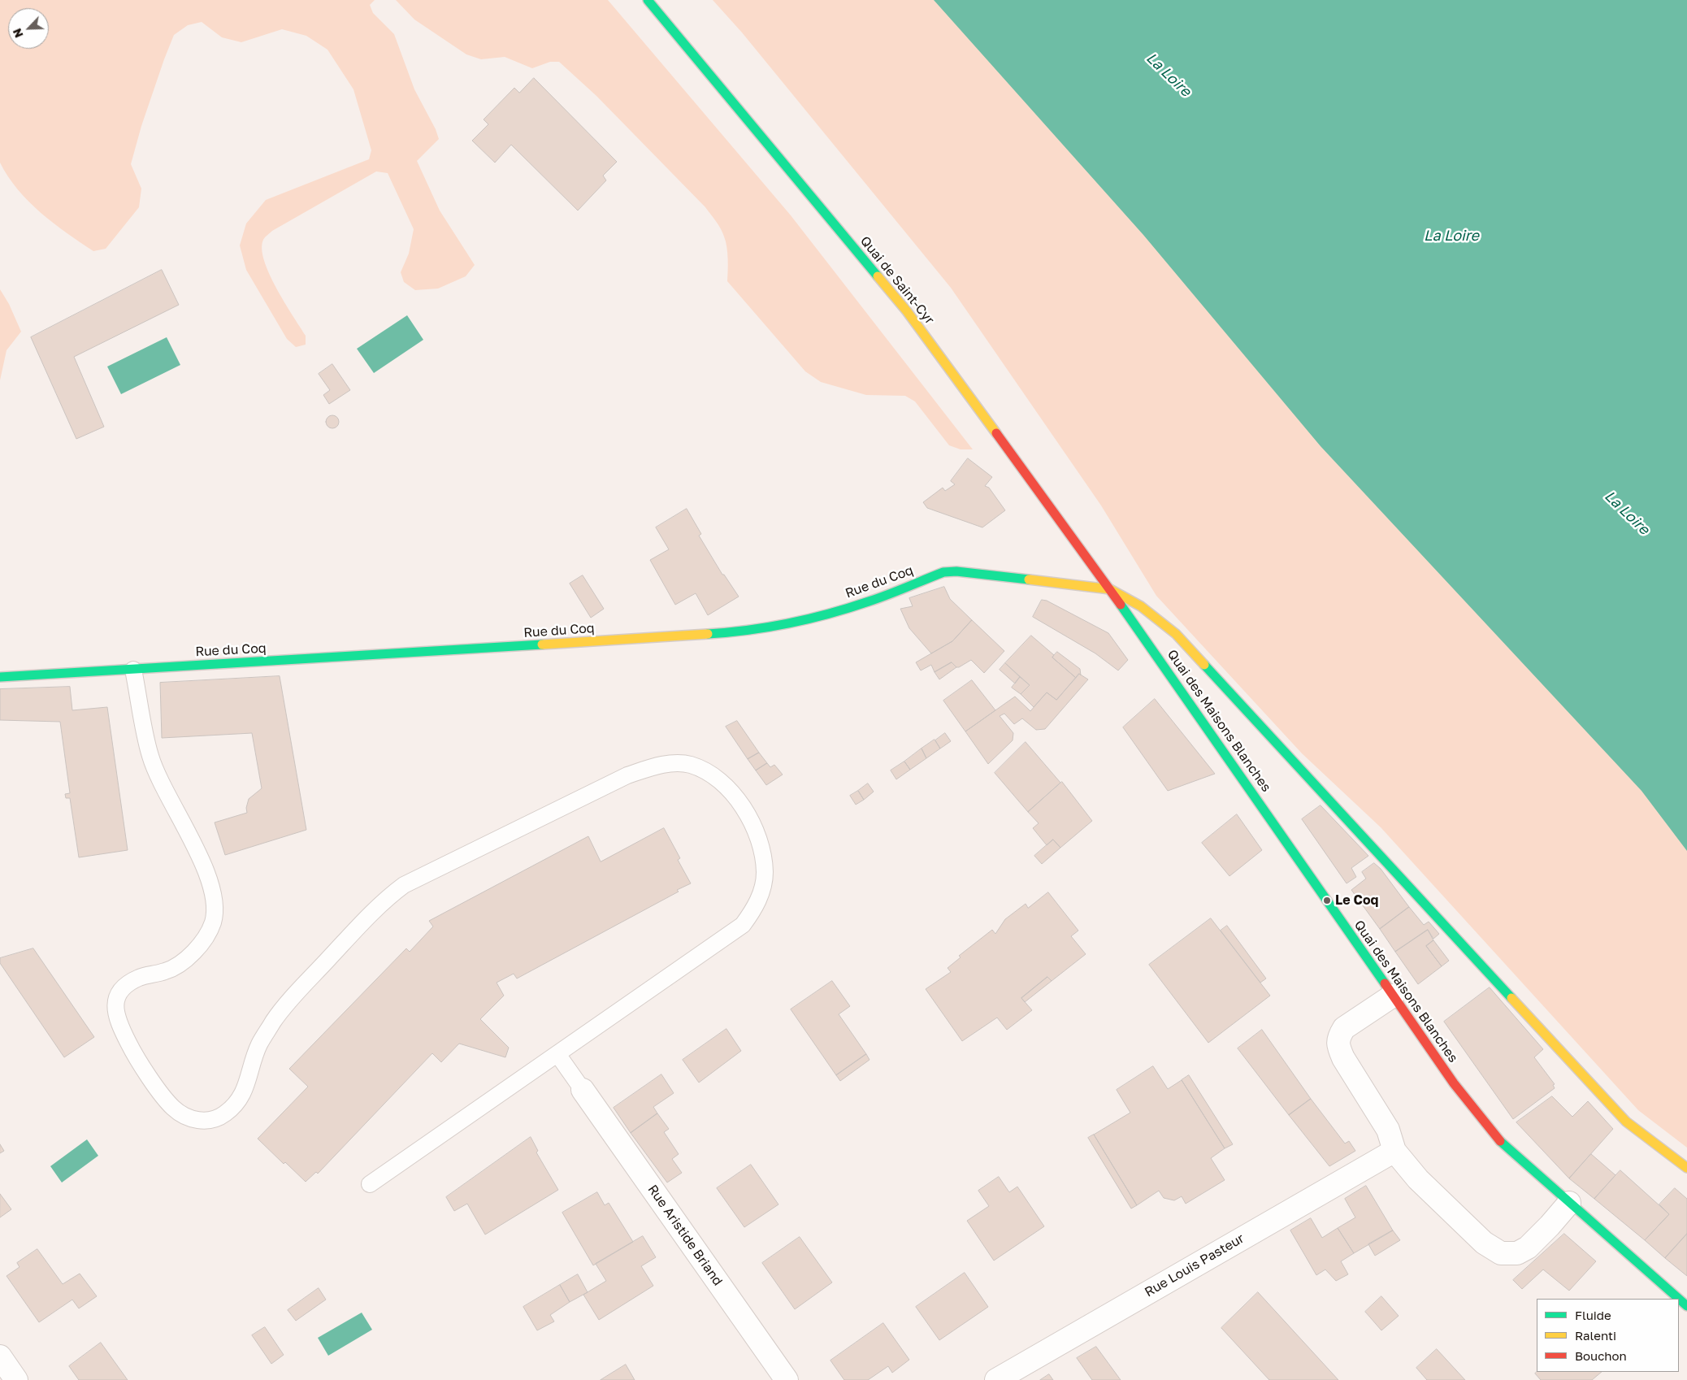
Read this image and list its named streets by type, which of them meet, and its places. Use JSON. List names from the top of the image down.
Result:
{
  "streets": {
    "street": [
      "Quai de Saint-Cyr",
      "Rue du Coq",
      "Quai des Maisons Blanches",
      "Rue Aristide Briand",
      "Rue Louis Pasteur"
    ]
  },
  "crossings": [
    ["Quai de Saint-Cyr", "Rue du Coq"],
    ["Quai de Saint-Cyr", "Quai des Maisons Blanches"],
    ["Rue du Coq", "Quai des Maisons Blanches"]
  ],
  "water": ["La Loire"],
  "places": ["Le Coq"],
  "legend": ["Fluide", "Ralenti", "Bouchon"],
  "north": "bottom left"
}
